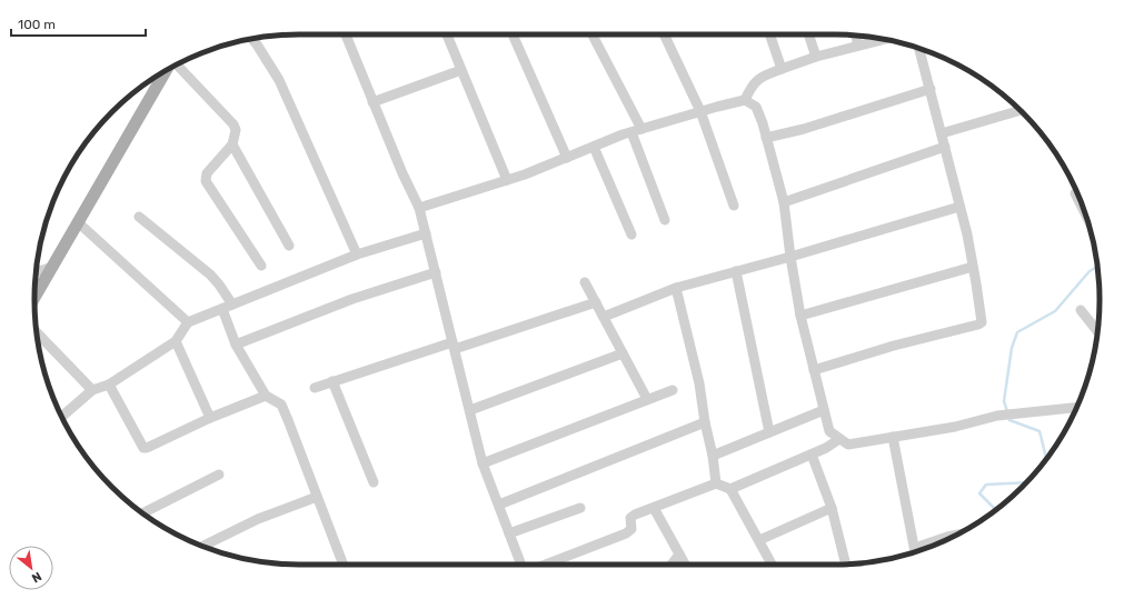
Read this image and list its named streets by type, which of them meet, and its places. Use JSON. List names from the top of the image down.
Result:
{
  "scale_bar": "100 m",
  "north": "bottom right"
}
